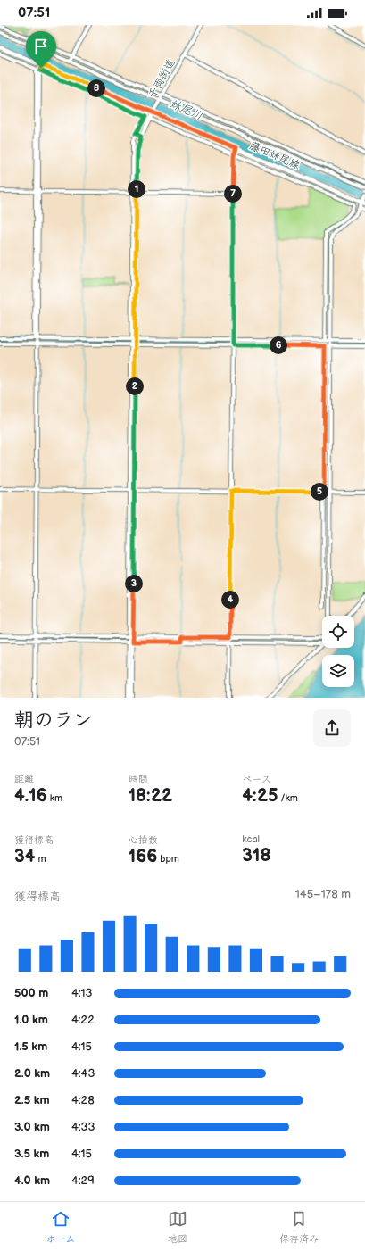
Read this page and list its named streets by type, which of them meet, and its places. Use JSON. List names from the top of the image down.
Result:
{
  "streets": {
    "main road": ["藤田妹尾線"],
    "street": ["千両街道"]
  },
  "crossings": [
    ["千両街道", "藤田妹尾線"]
  ],
  "water": ["妹尾川"],
  "page": {
    "status": "07:51",
    "pins": [
      "8",
      "1",
      "7",
      "6",
      "2",
      "5",
      "3",
      "4"
    ],
    "heading": ["朝のラン", "07:51"],
    "stats": [
      ["距離", "4.16 km"],
      ["時間", "18:22"],
      ["ペース", "4:25 /km"],
      ["獲得標高", "34 m"],
      ["心拍数", "166 bpm"],
      ["kcal", "318"]
    ],
    "chart": ["獲得標高", "145–178 m"],
    "list": [
      {
        "name": "500 m",
        "note": "4:13"
      },
      {
        "name": "1.0 km",
        "note": "4:22"
      },
      {
        "name": "1.5 km",
        "note": "4:15"
      },
      {
        "name": "2.0 km",
        "note": "4:43"
      },
      {
        "name": "2.5 km",
        "note": "4:28"
      },
      {
        "name": "3.0 km",
        "note": "4:33"
      },
      {
        "name": "3.5 km",
        "note": "4:15"
      },
      {
        "name": "4.0 km",
        "note": "4:29"
      }
    ],
    "tabs": ["ホーム", "地図", "保存済み"]
  }
}
